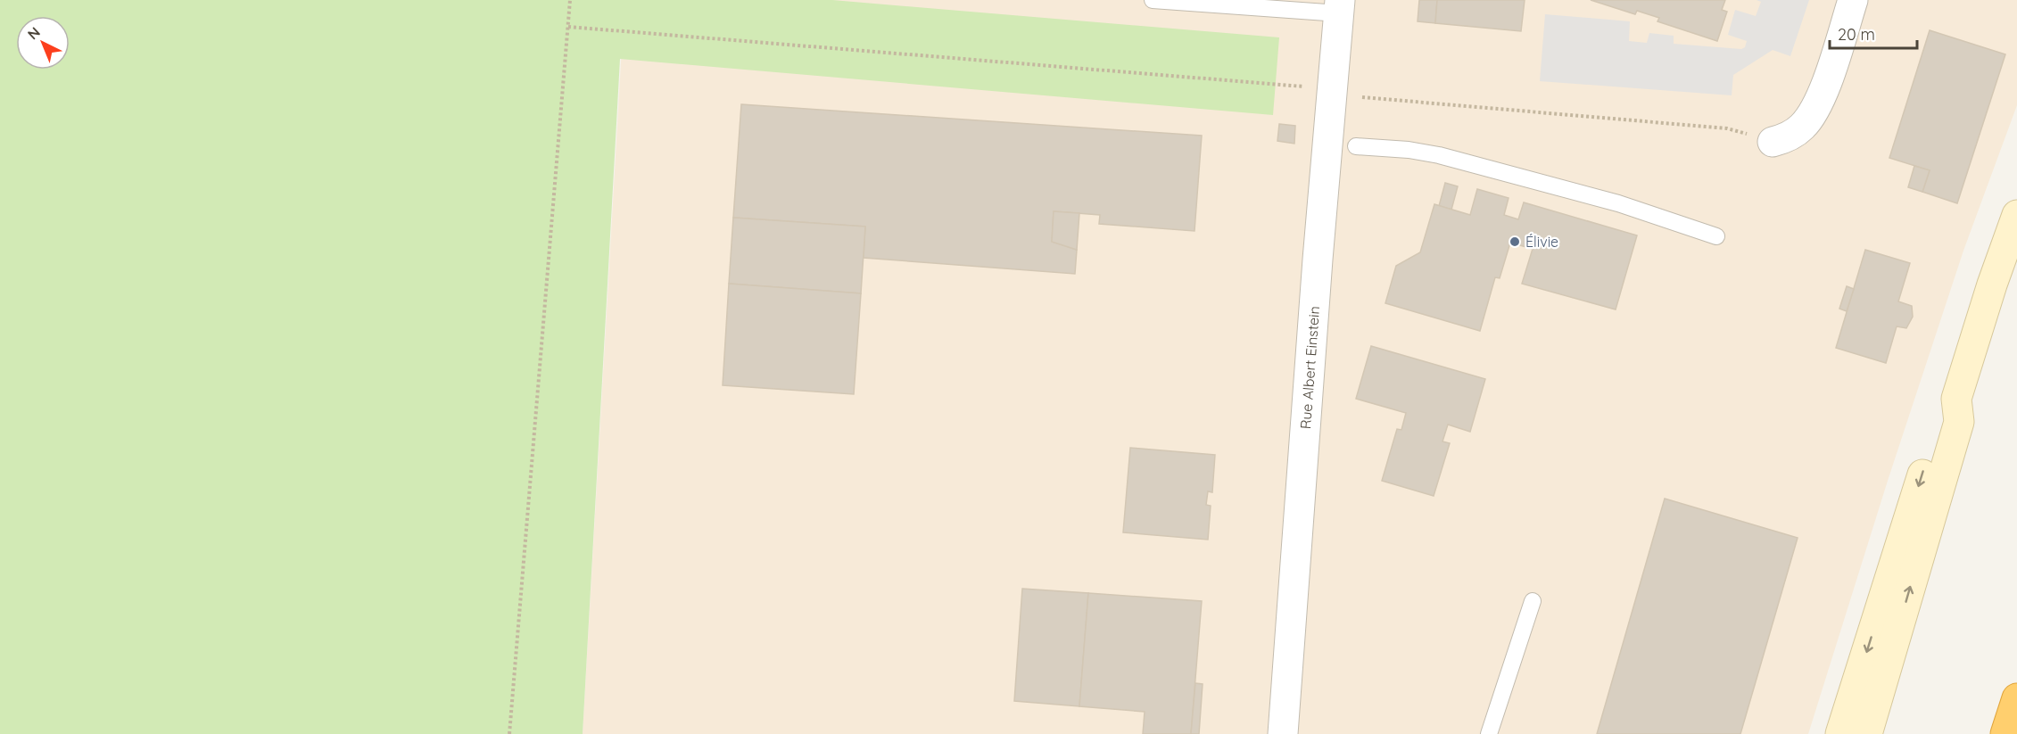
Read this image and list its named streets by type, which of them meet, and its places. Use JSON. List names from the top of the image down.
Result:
{
  "streets": {
    "street": ["Rue Albert Einstein"]
  },
  "places": ["Élivie"],
  "scale_bar": "20 m",
  "north": "top left"
}
